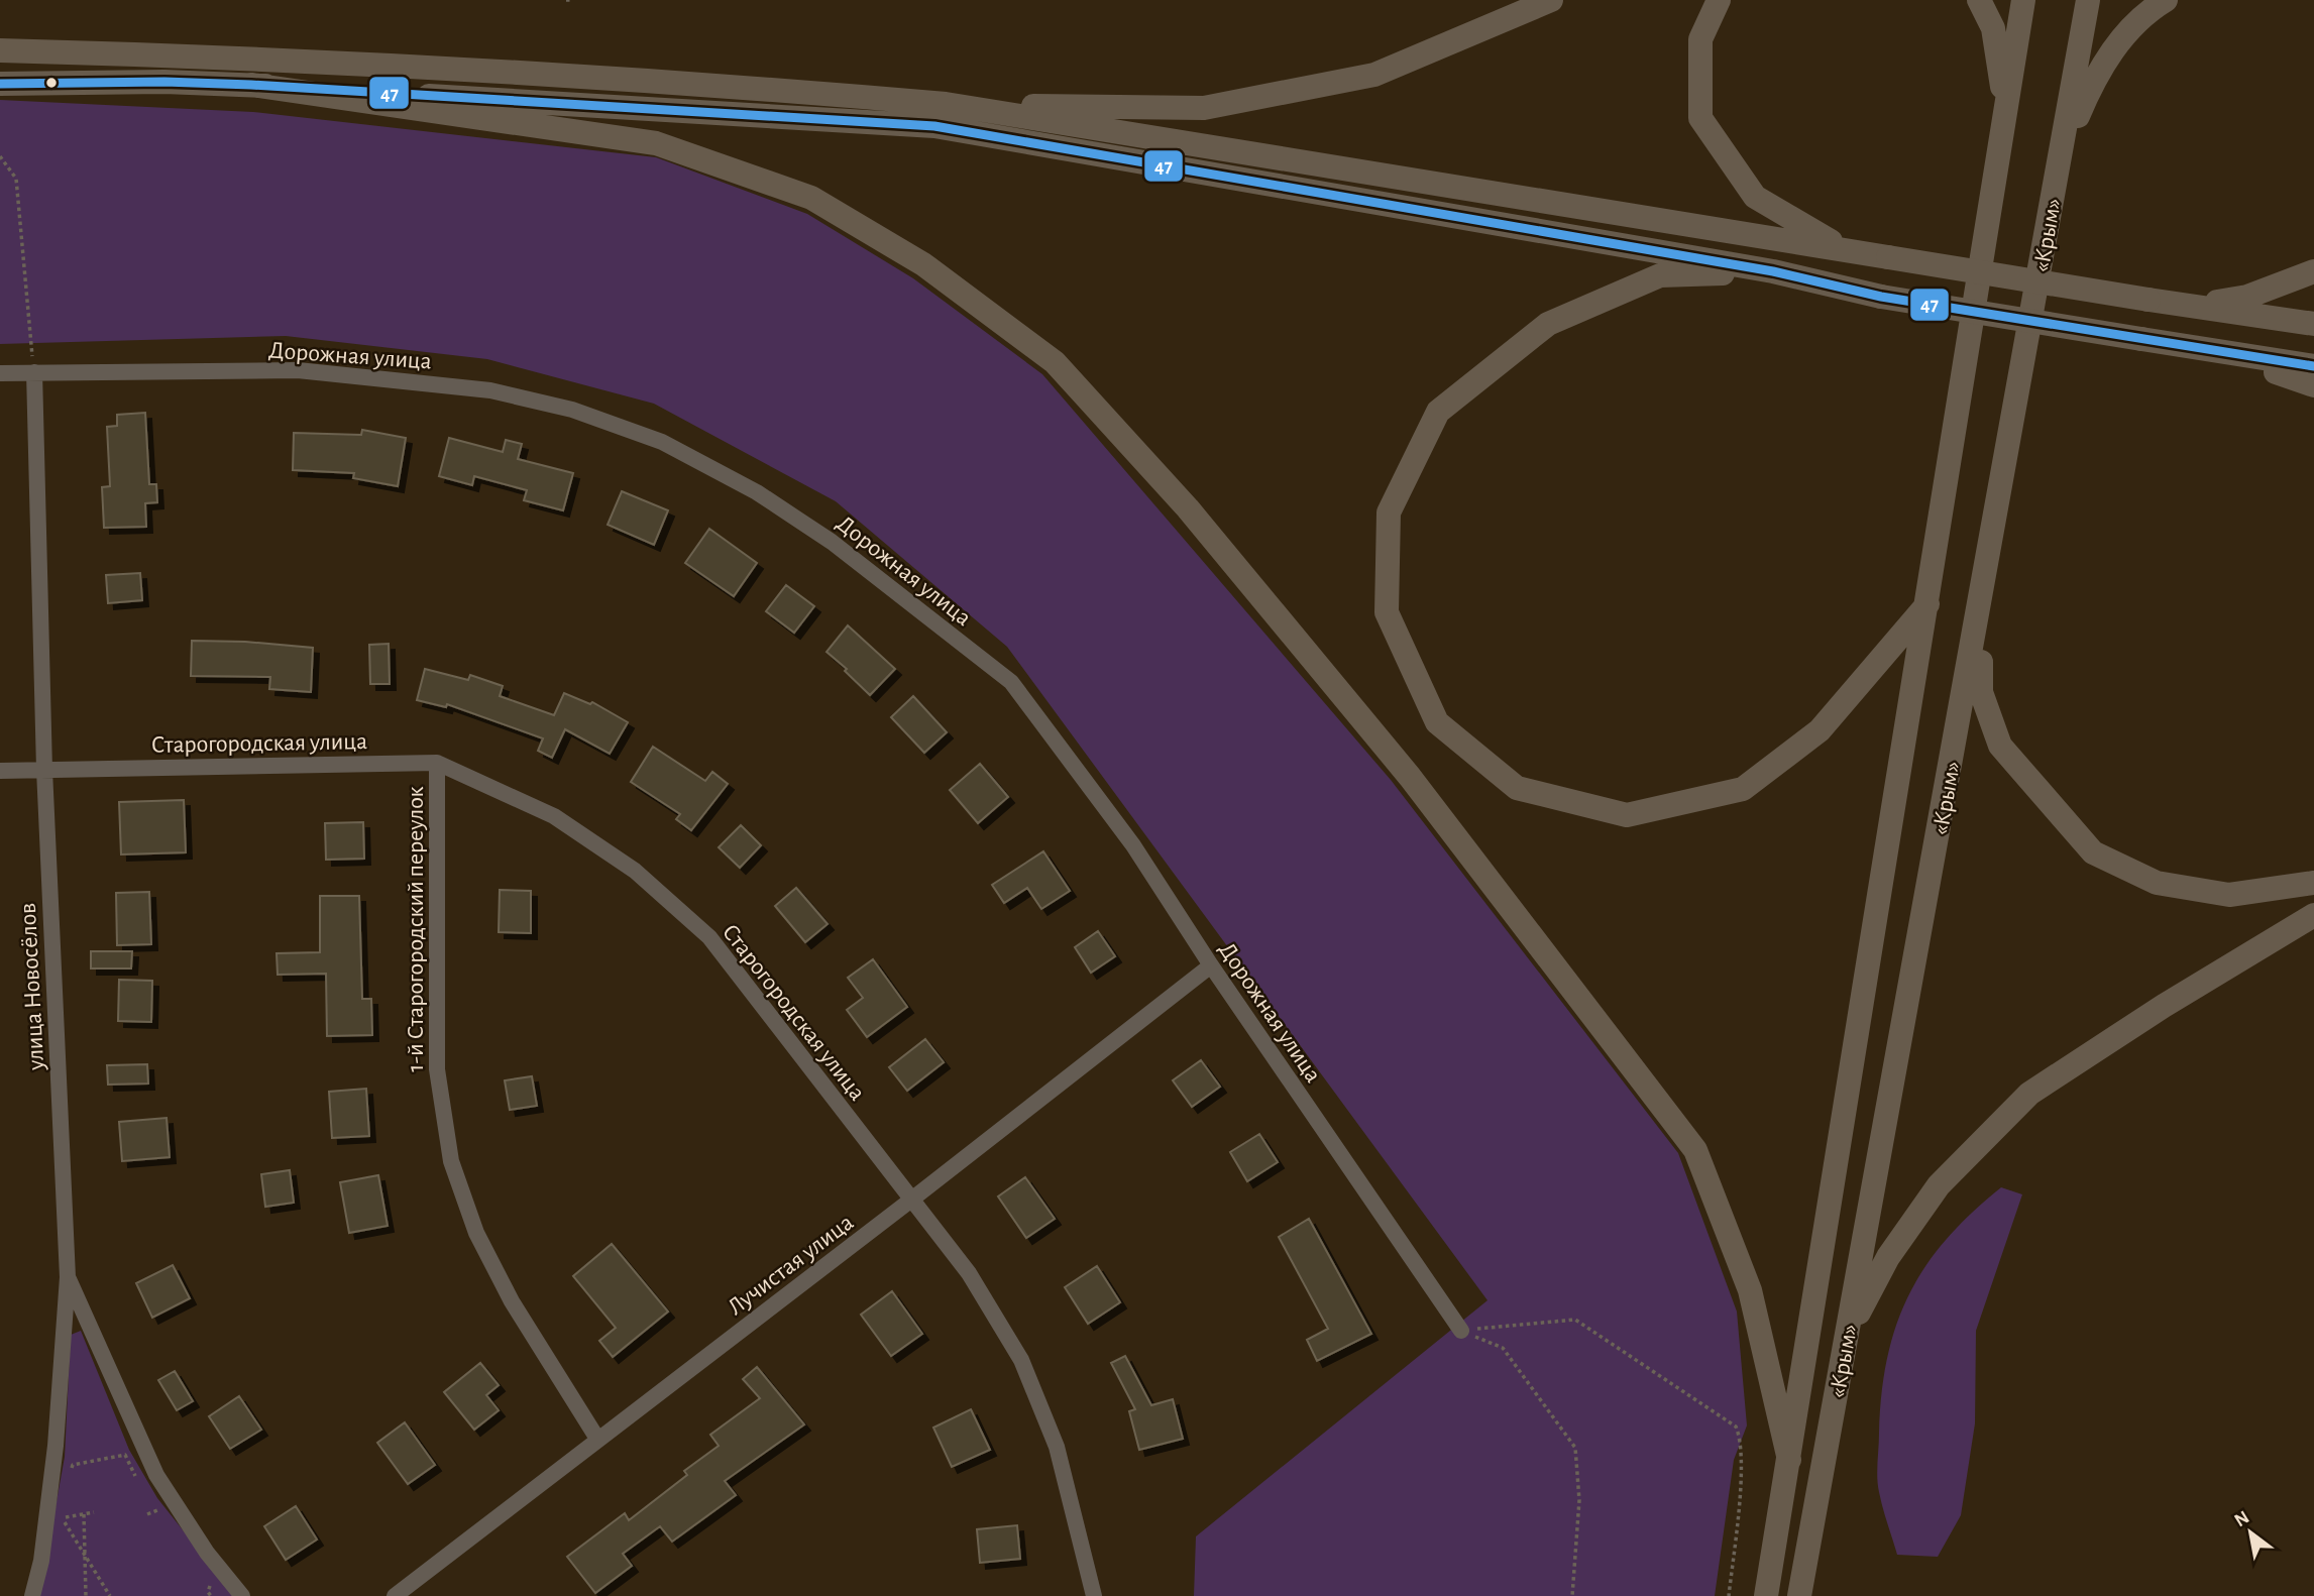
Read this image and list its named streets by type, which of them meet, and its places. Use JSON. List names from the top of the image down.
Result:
{
  "streets": {
    "main road": ["«Крым»"],
    "street": [
      "Дорожная улица",
      "Старогородская улица",
      "1-й Старогородский переулок",
      "улица Новосёлов",
      "Лучистая улица"
    ]
  },
  "crossings": [
    ["Дорожная улица", "улица Новосёлов"],
    ["Дорожная улица", "Лучистая улица"],
    ["Старогородская улица", "1-й Старогородский переулок"],
    ["Старогородская улица", "улица Новосёлов"],
    ["Старогородская улица", "Лучистая улица"],
    ["1-й Старогородский переулок", "Лучистая улица"]
  ],
  "lines": ["transit line 47"],
  "north": "top left"
}
